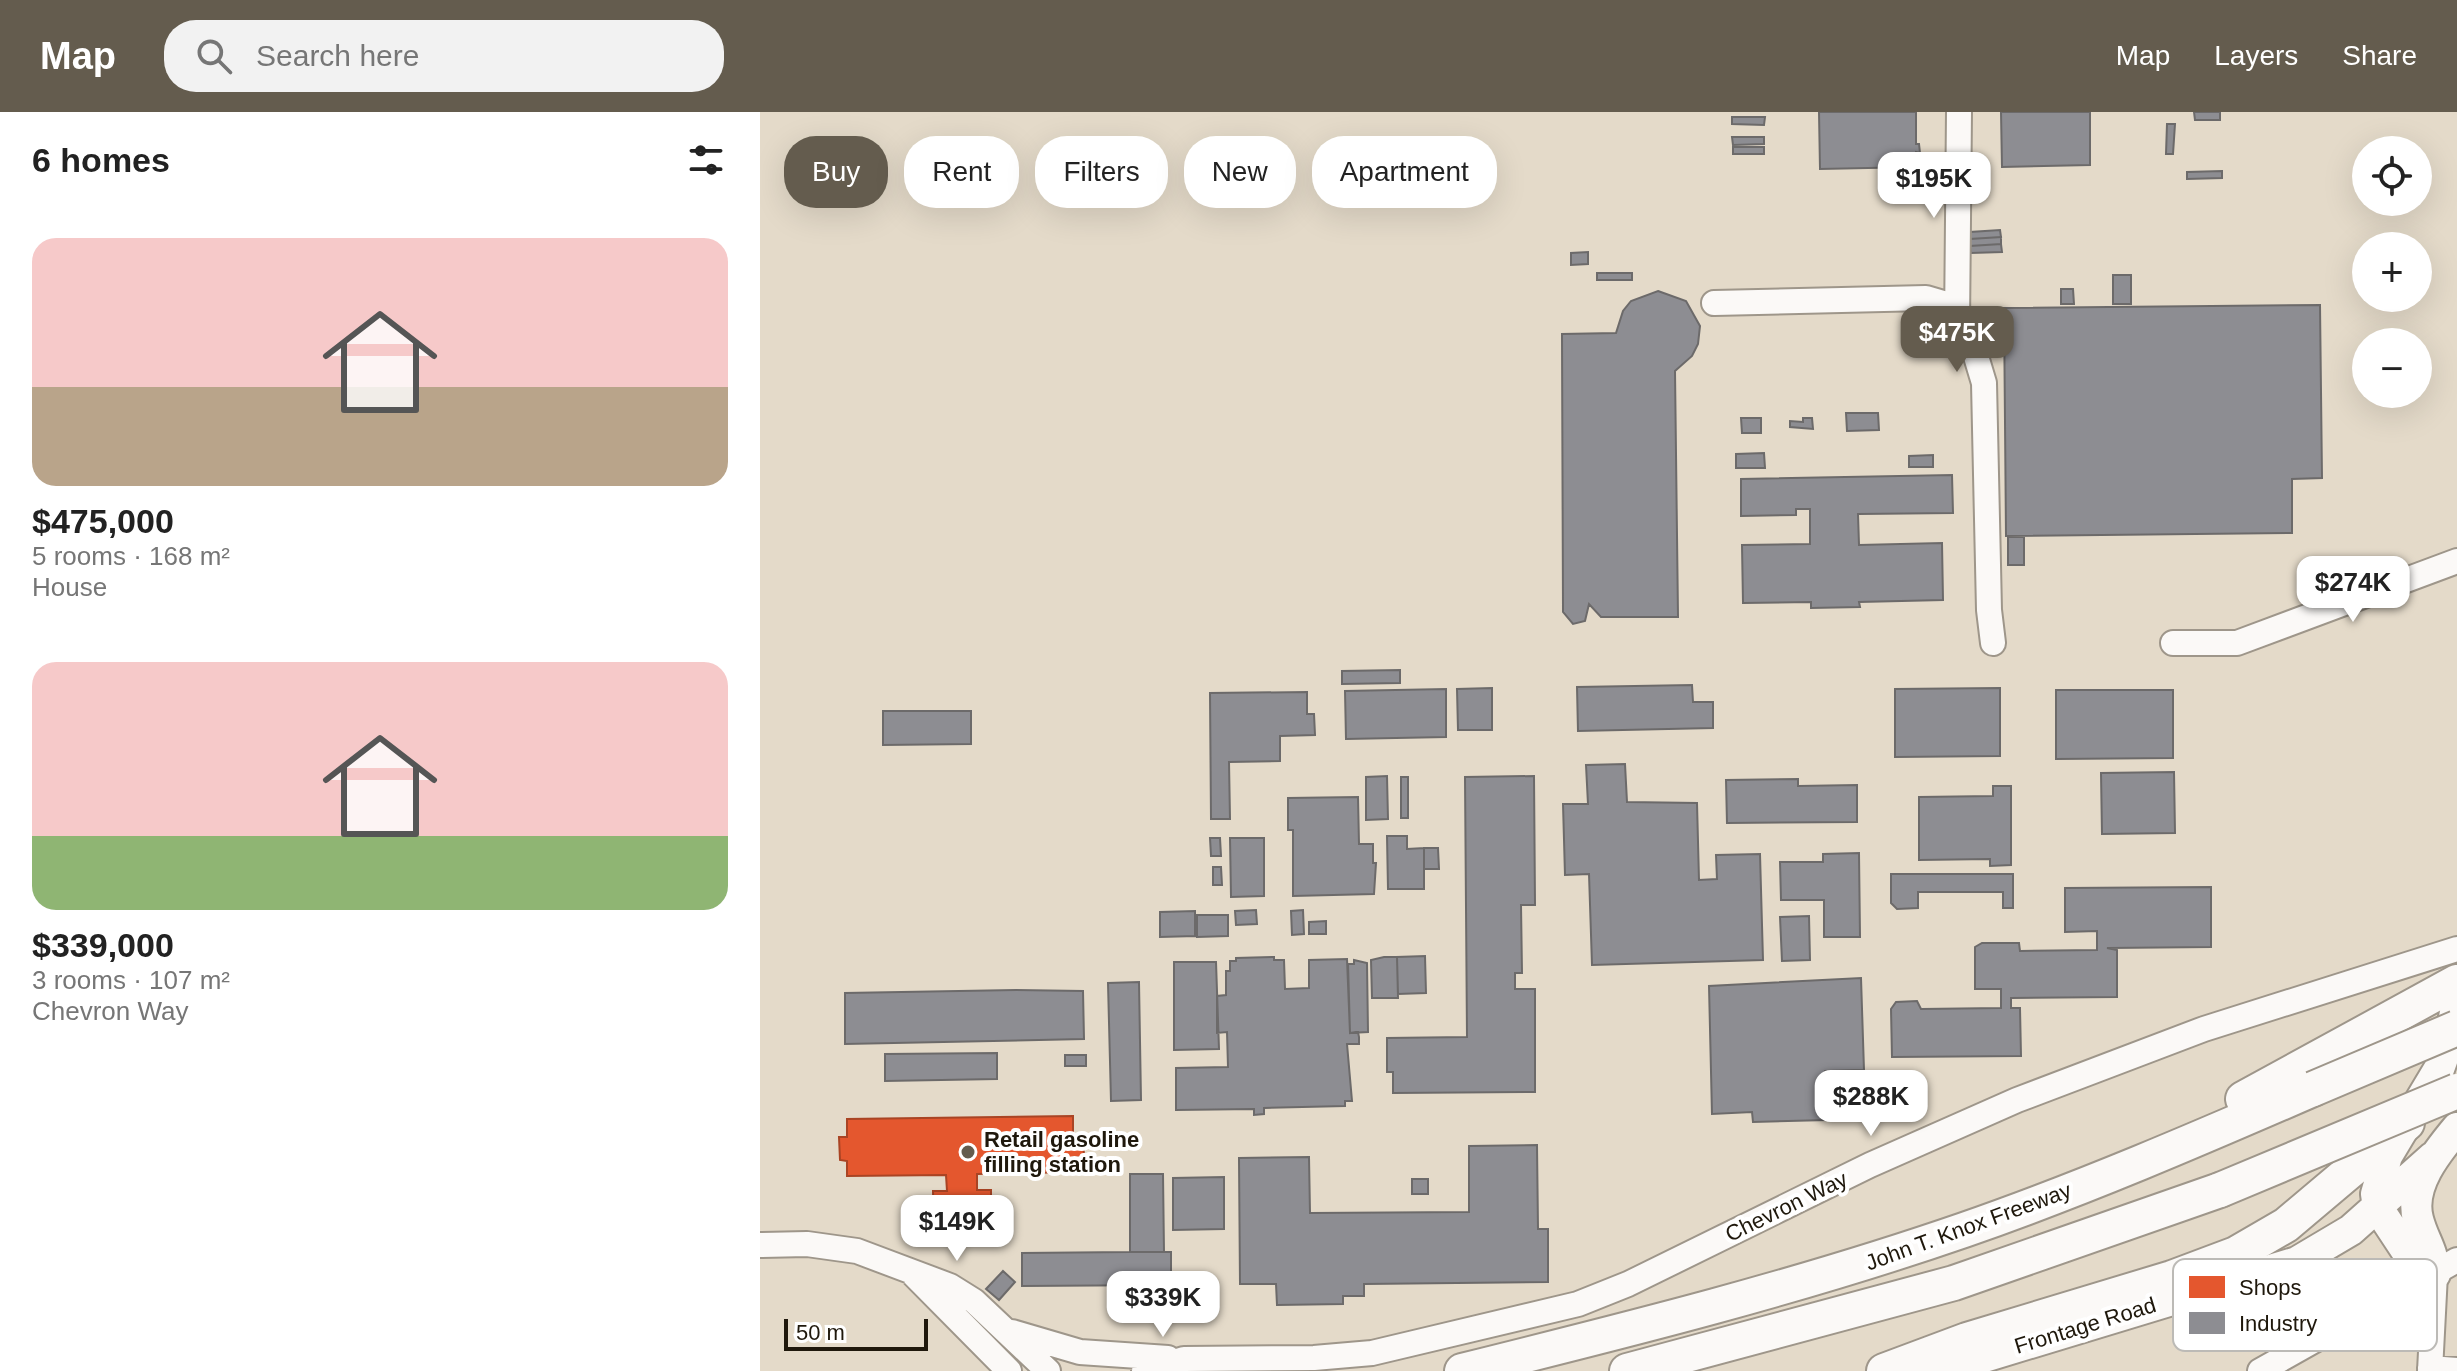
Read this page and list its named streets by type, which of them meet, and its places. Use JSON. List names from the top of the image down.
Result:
{
  "streets": {
    "highway": ["John T. Knox Freeway"],
    "main road": ["Frontage Road"],
    "street": ["Chevron Way"]
  },
  "places": ["Retail gasoline filling station"],
  "legend": ["Shops", "Industry"],
  "scale_bar": "50 m",
  "page": {
    "header": "Map",
    "search": "Search here",
    "nav": ["Map", "Layers", "Share"],
    "heading": "6 homes",
    "map_buttons": ["+", "−"],
    "chip": [
      "Buy",
      "Rent",
      "Filters",
      "New",
      "Apartment"
    ],
    "price": [
      "$195K",
      "$475K",
      "$274K",
      "$288K",
      "$149K",
      "$339K"
    ],
    "list": [
      {
        "name": "$475,000",
        "note": "5 rooms · 168 m² · House"
      },
      {
        "name": "$339,000",
        "note": "3 rooms · 107 m² · Chevron Way"
      }
    ],
    "scale": "50 m"
  }
}
